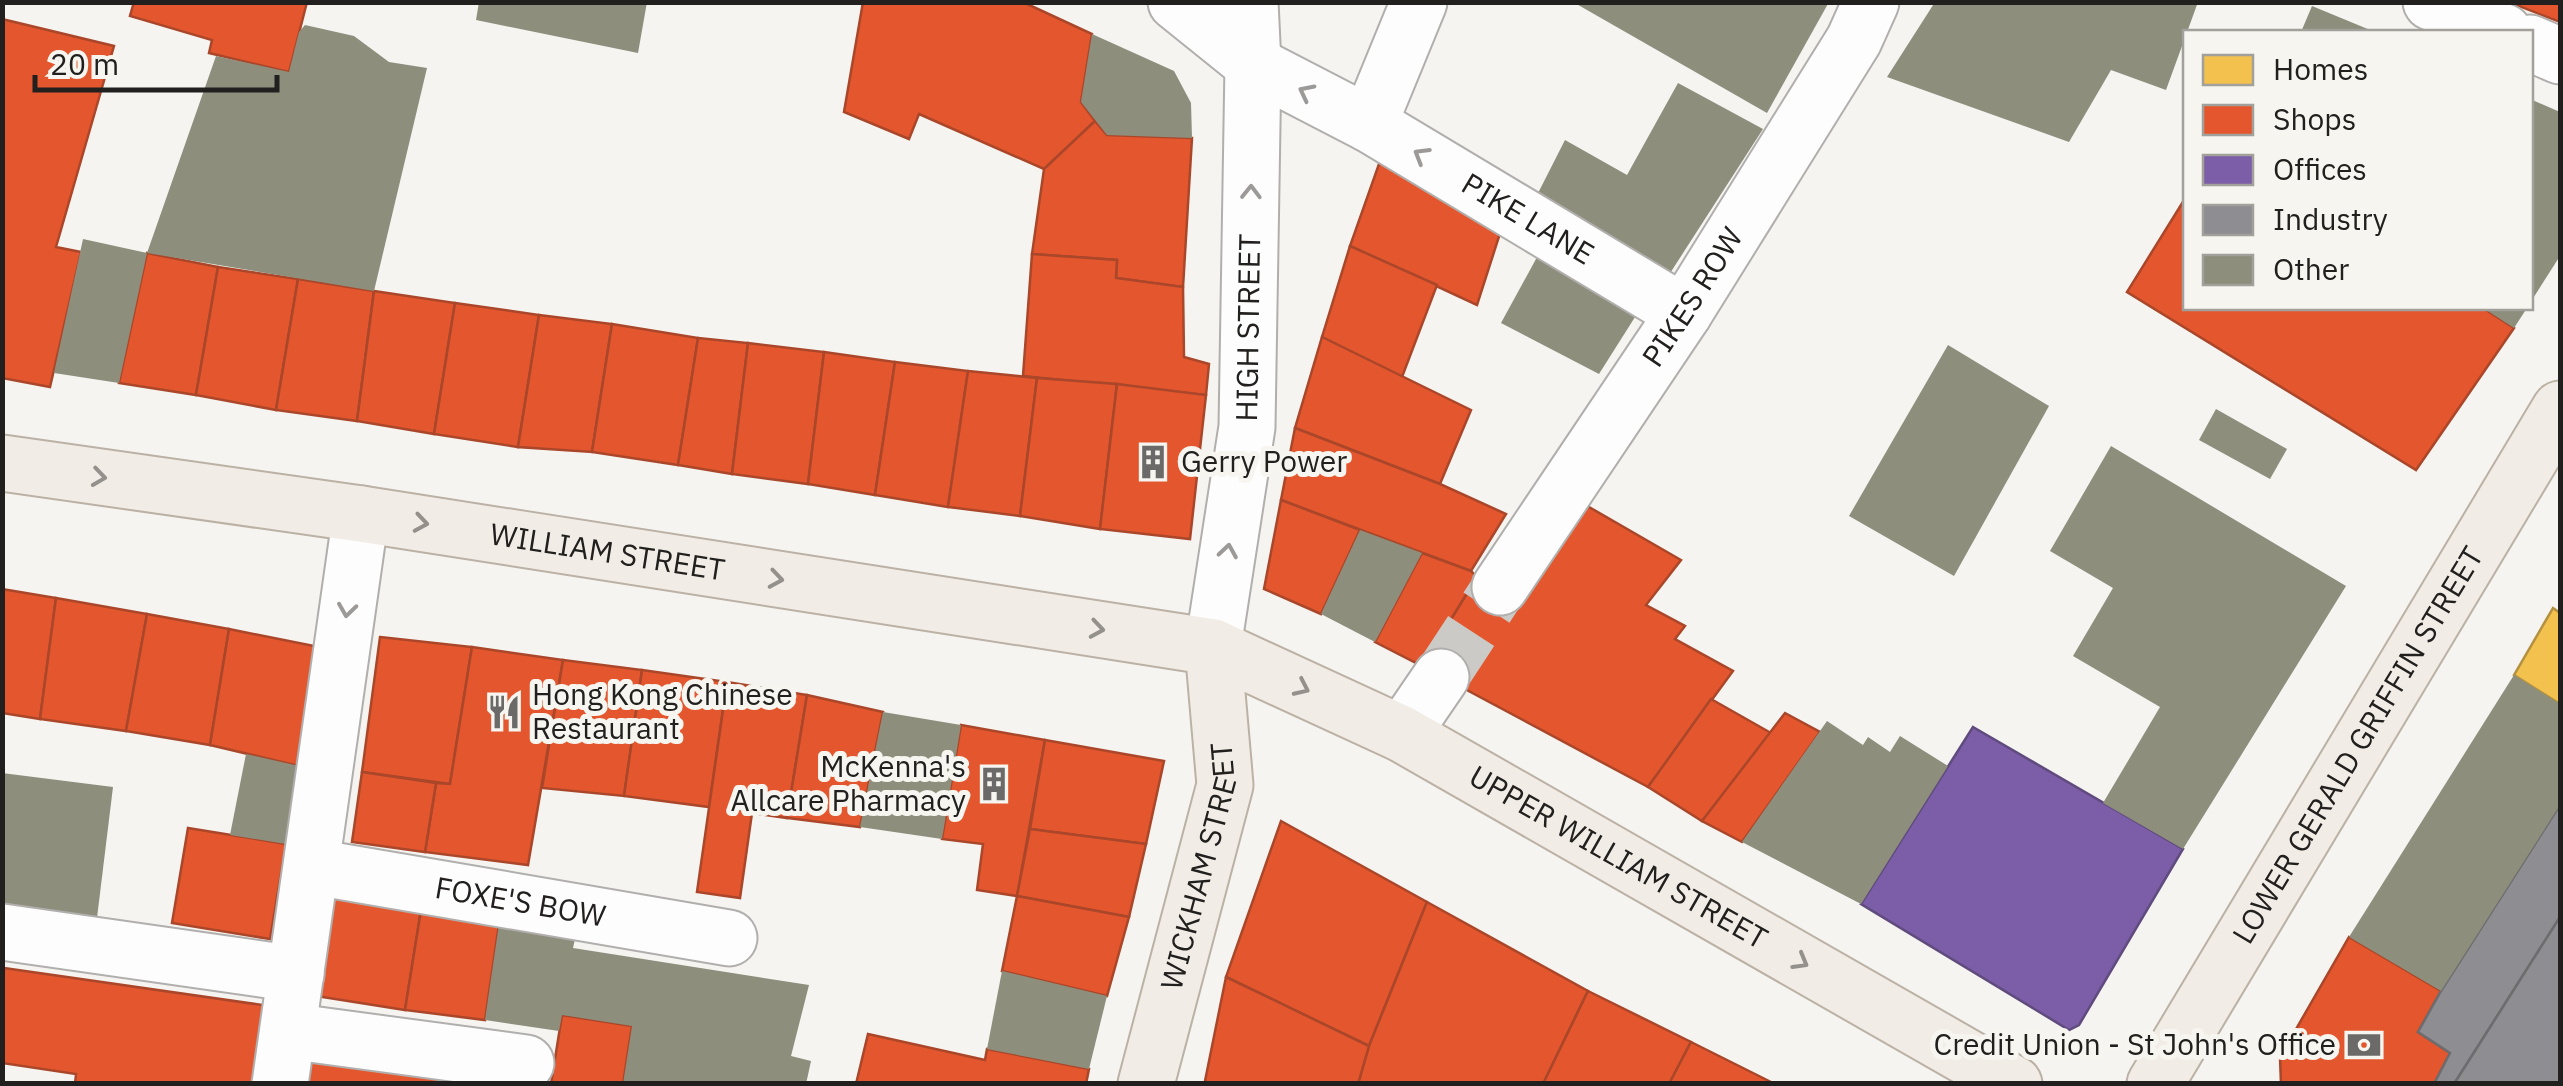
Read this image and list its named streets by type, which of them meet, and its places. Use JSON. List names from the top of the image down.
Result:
{
  "streets": {
    "main road": [
      "WILLIAM STREET",
      "LOWER GERALD GRIFFIN STREET",
      "UPPER WILLIAM STREET",
      "WICKHAM STREET"
    ],
    "street": [
      "PIKE LANE",
      "PIKES ROW",
      "HIGH STREET",
      "FOXE'S BOW"
    ]
  },
  "crossings": [
    ["PIKE LANE", "PIKES ROW"],
    ["PIKE LANE", "HIGH STREET"],
    ["HIGH STREET", "WILLIAM STREET"],
    ["HIGH STREET", "UPPER WILLIAM STREET"],
    ["HIGH STREET", "WICKHAM STREET"],
    ["WILLIAM STREET", "UPPER WILLIAM STREET"],
    ["WILLIAM STREET", "WICKHAM STREET"],
    ["UPPER WILLIAM STREET", "WICKHAM STREET"]
  ],
  "one_way": [
    "PIKE LANE",
    "HIGH STREET",
    "WILLIAM STREET",
    "UPPER WILLIAM STREET"
  ],
  "places": {
    "building": ["Gerry Power", "McKenna's Allcare Pharmacy"],
    "restaurant": ["Hong Kong Chinese Restaurant"],
    "bank": ["Credit Union - St John's Office"]
  },
  "legend": [
    "Homes",
    "Shops",
    "Offices",
    "Industry",
    "Other"
  ],
  "scale_bar": "20 m"
}
